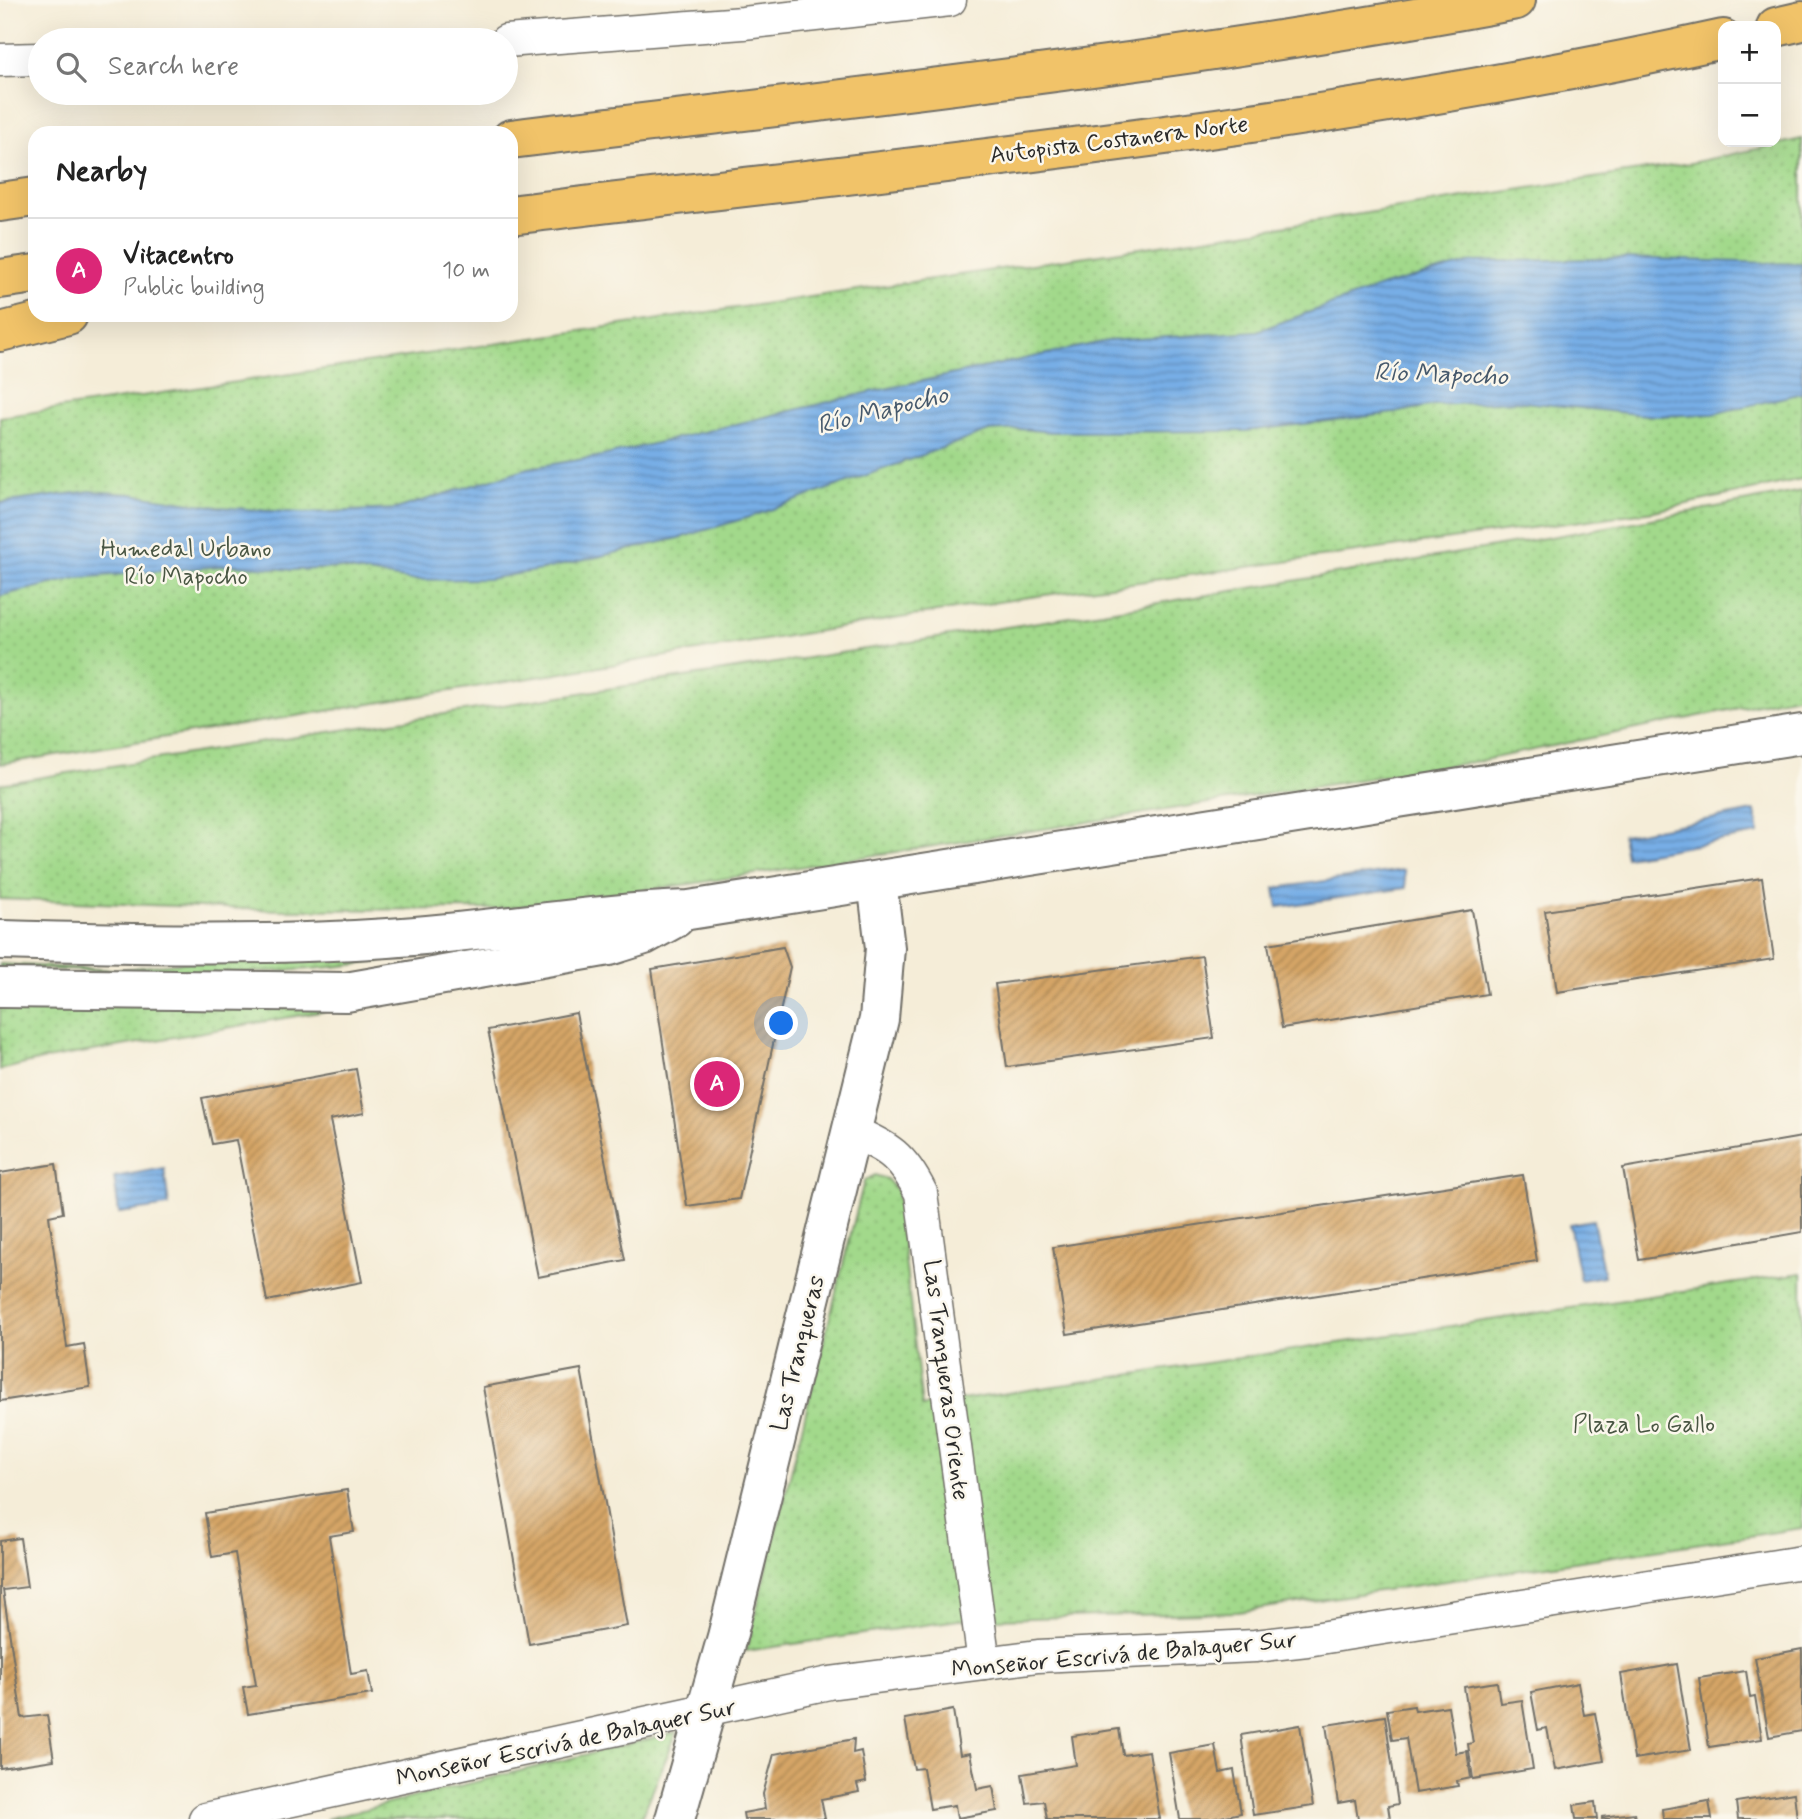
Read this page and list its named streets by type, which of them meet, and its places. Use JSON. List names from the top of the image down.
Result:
{
  "streets": {
    "highway": ["Autopista Costanera Norte"],
    "street": ["Las Tranqueras", "Las Tranqueras Oriente", "Monseñor Escrivá de Balaguer Sur"]
  },
  "crossings": [
    ["Las Tranqueras", "Las Tranqueras Oriente"],
    ["Las Tranqueras", "Monseñor Escrivá de Balaguer Sur"],
    ["Las Tranqueras Oriente", "Monseñor Escrivá de Balaguer Sur"]
  ],
  "water": ["Río Mapocho"],
  "parks": ["Humedal Urbano Río Mapocho", "Plaza Lo Gallo"],
  "page": {
    "map_buttons": ["+", "−"],
    "search": "Search here",
    "heading": "Nearby",
    "list": [
      {
        "mark": "A",
        "name": "Vitacentro",
        "note": "Public building",
        "value": "10 m"
      }
    ],
    "pins": "A"
  }
}
